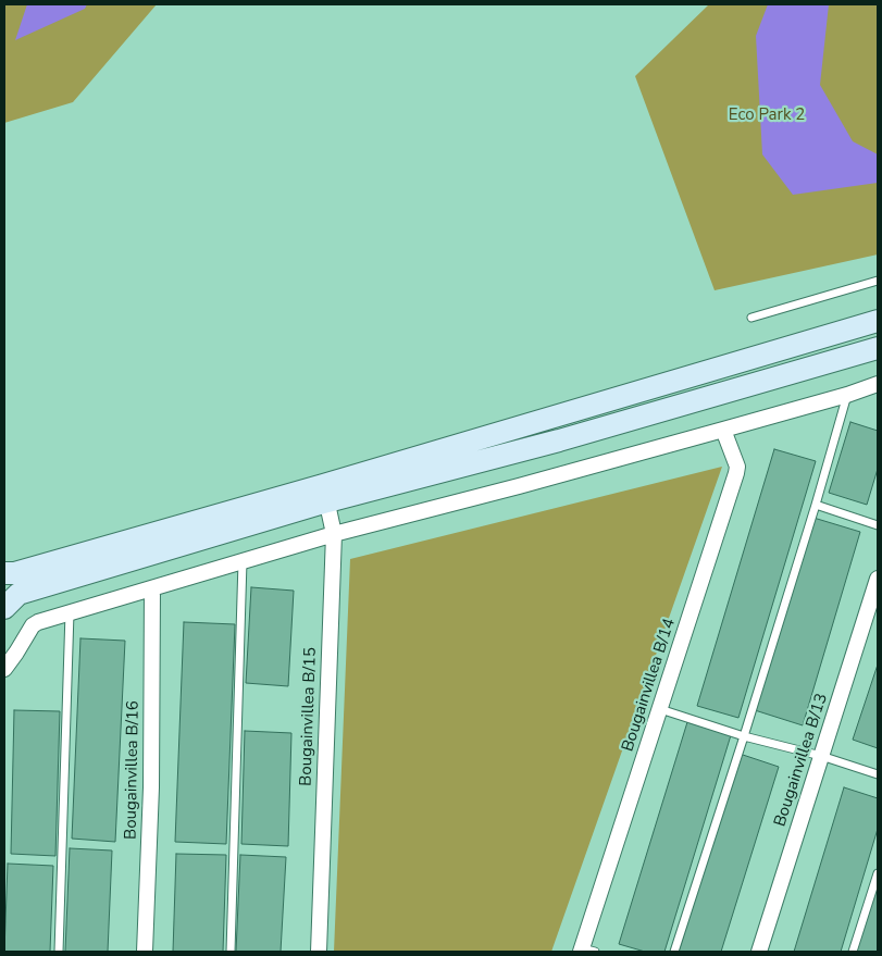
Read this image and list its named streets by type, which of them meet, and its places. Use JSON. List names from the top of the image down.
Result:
{
  "streets": {
    "street": [
      "Bougainvillea B/14",
      "Bougainvillea B/15",
      "Bougainvillea B/13",
      "Bougainvillea B/16"
    ]
  },
  "parks": ["Eco Park 2"]
}
